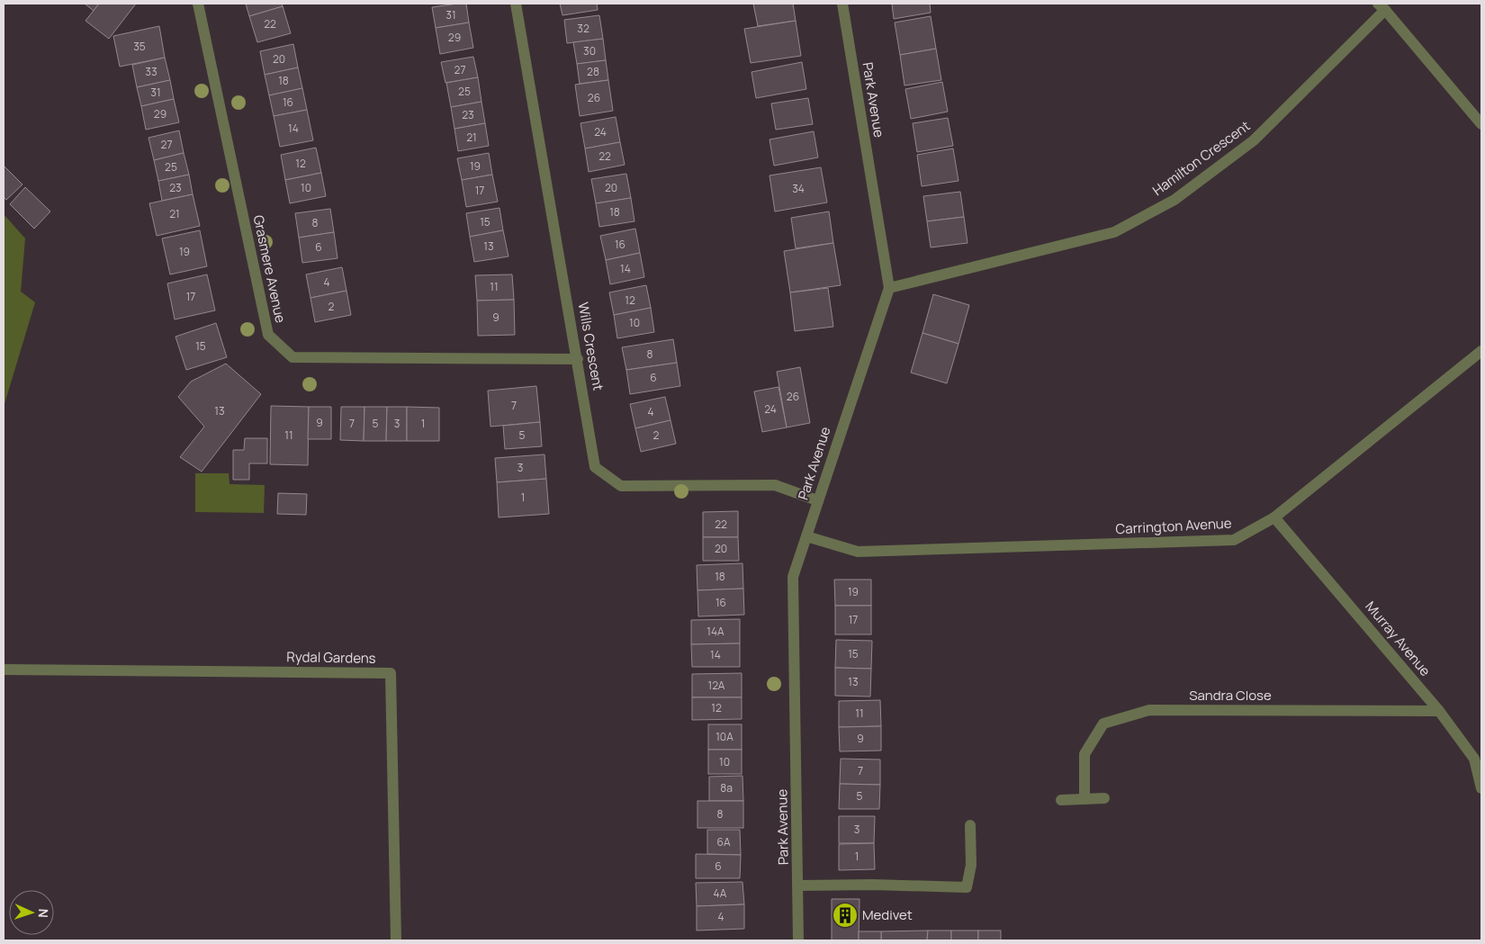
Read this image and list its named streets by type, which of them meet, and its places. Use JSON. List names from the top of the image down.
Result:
{
  "streets": {
    "street": [
      "Park Avenue",
      "Hamilton Crescent",
      "Grasmere Avenue",
      "Wills Crescent",
      "Carrington Avenue",
      "Murray Avenue",
      "Rydal Gardens",
      "Sandra Close"
    ]
  },
  "crossings": [
    ["Park Avenue", "Hamilton Crescent"],
    ["Park Avenue", "Wills Crescent"],
    ["Park Avenue", "Carrington Avenue"],
    ["Grasmere Avenue", "Wills Crescent"],
    ["Carrington Avenue", "Murray Avenue"],
    ["Murray Avenue", "Sandra Close"]
  ],
  "places": {
    "building": ["Medivet"]
  },
  "house_numbers": [
    "31",
    "22",
    "32",
    "29",
    "35",
    "30",
    "20",
    "27",
    "33",
    "28",
    "18",
    "25",
    "31",
    "26",
    "16",
    "29",
    "23",
    "14",
    "24",
    "21",
    "27",
    "22",
    "12",
    "19",
    "25",
    "23",
    "10",
    "20",
    "34",
    "17",
    "18",
    "21",
    "15",
    "8",
    "16",
    "13",
    "6",
    "19",
    "14",
    "4",
    "11",
    "17",
    "12",
    "2",
    "9",
    "10",
    "15",
    "8",
    "6",
    "26",
    "7",
    "24",
    "13",
    "4",
    "9",
    "7",
    "5",
    "3",
    "1",
    "11",
    "5",
    "2",
    "3",
    "1",
    "22",
    "20",
    "18",
    "19",
    "16",
    "17",
    "14A",
    "15",
    "14",
    "13",
    "12A",
    "12",
    "11",
    "10A",
    "9",
    "10",
    "7",
    "8a",
    "5",
    "8",
    "3",
    "6A",
    "1",
    "6",
    "4A",
    "4"
  ],
  "north": "right"
}
